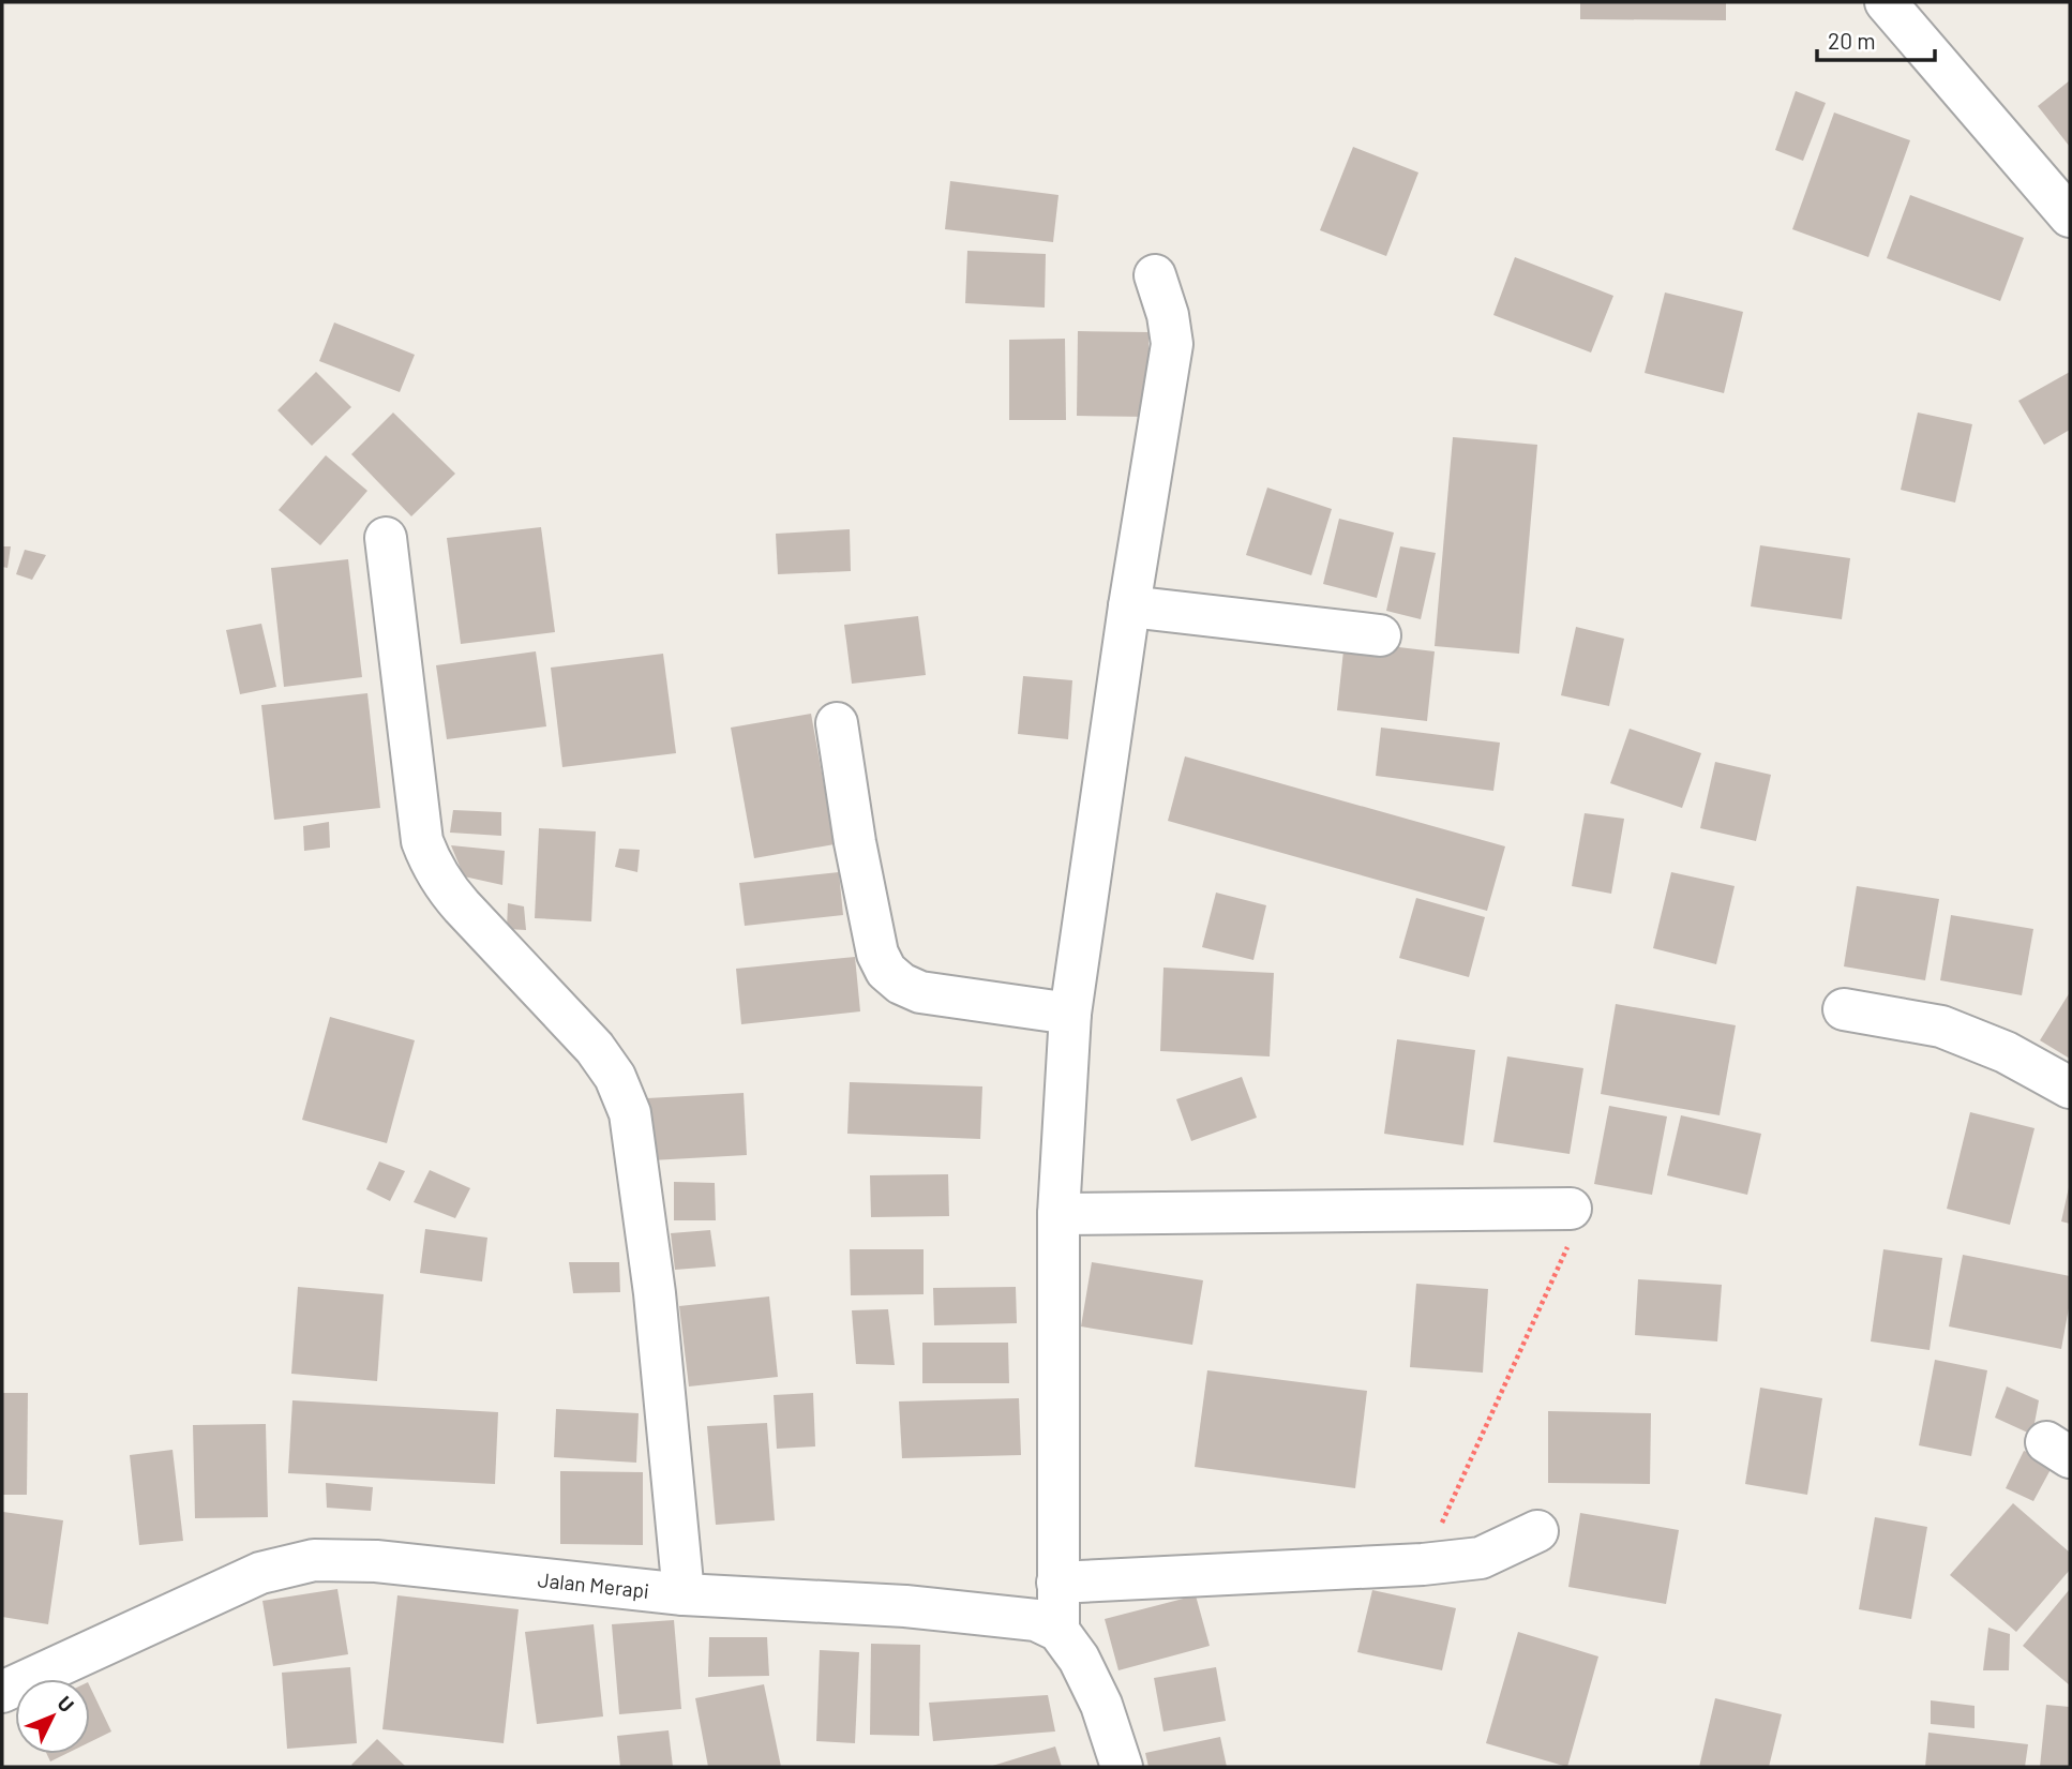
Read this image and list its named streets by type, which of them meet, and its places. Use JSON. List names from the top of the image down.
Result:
{
  "streets": {
    "street": ["Jalan Merapi"]
  },
  "scale_bar": "20 m",
  "north": "top right"
}
